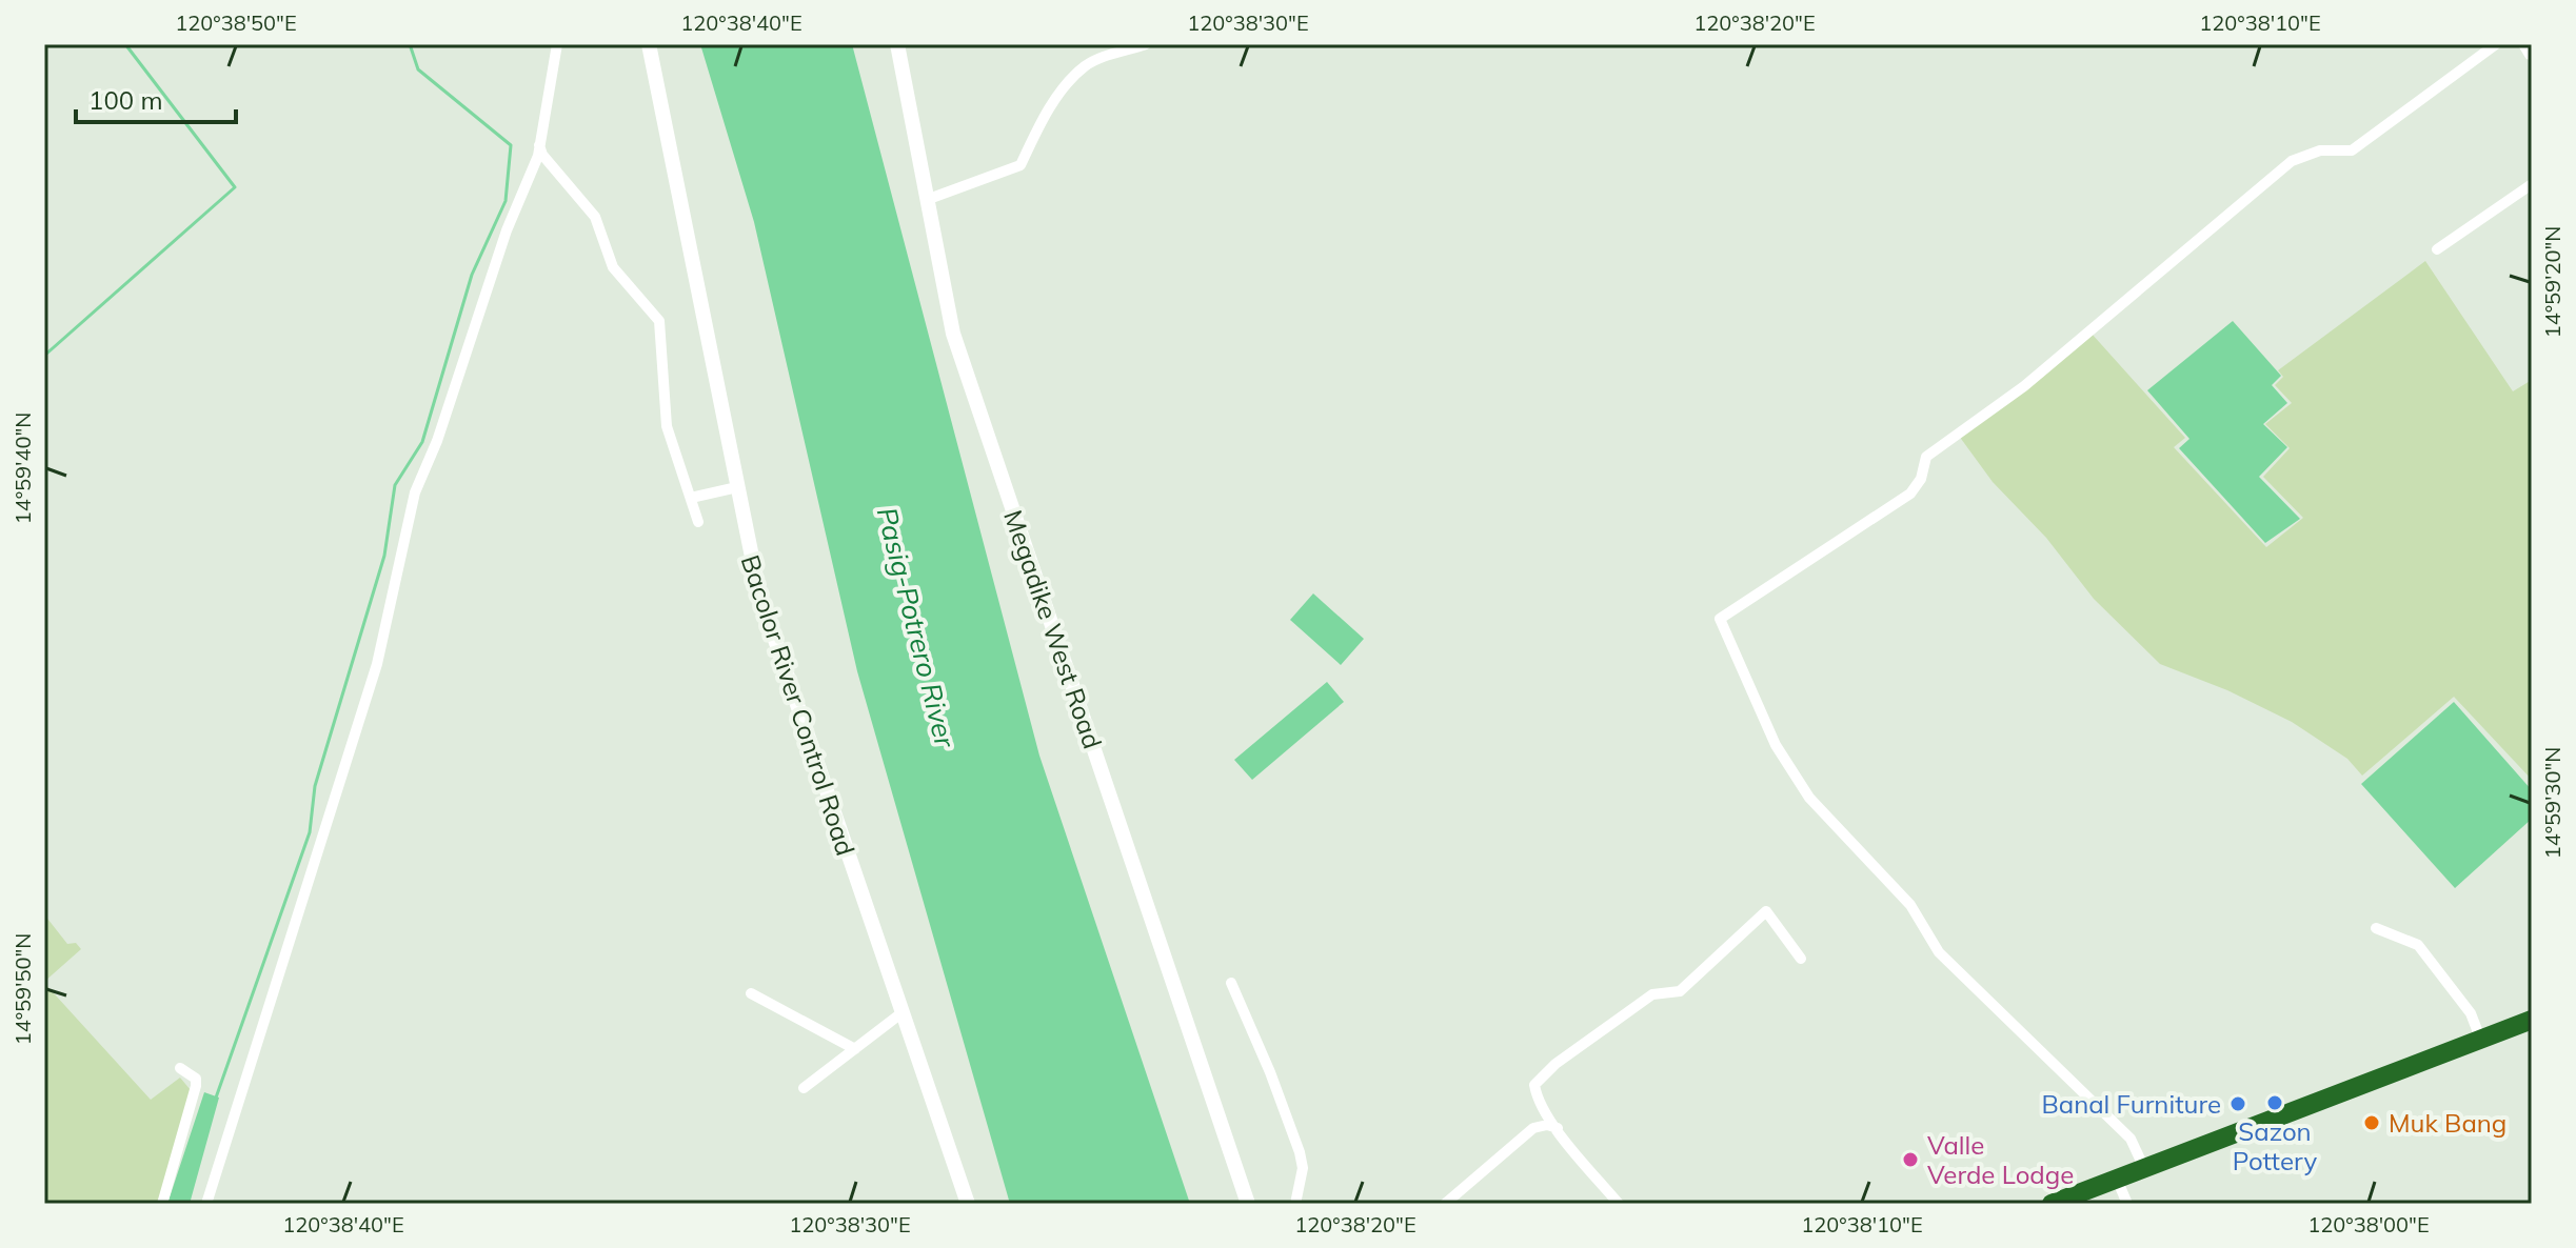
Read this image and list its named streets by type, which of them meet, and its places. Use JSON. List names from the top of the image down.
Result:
{
  "streets": {
    "street": ["Megadike West Road", "Bacolor River Control Road"]
  },
  "water": ["Pasig-Potrero River"],
  "places": [
    "Sazon Pottery",
    "Banal Furniture",
    "Muk Bang",
    "Valle Verde Lodge"
  ],
  "scale_bar": "100 m",
  "coordinates": [
    "120°38'50\"E",
    "120°38'40\"E",
    "120°38'30\"E",
    "120°38'20\"E",
    "120°38'10\"E",
    "14°59'20\"N",
    "14°59'40\"N",
    "14°59'30\"N",
    "14°59'50\"N",
    "120°38'00\"E"
  ]
}
